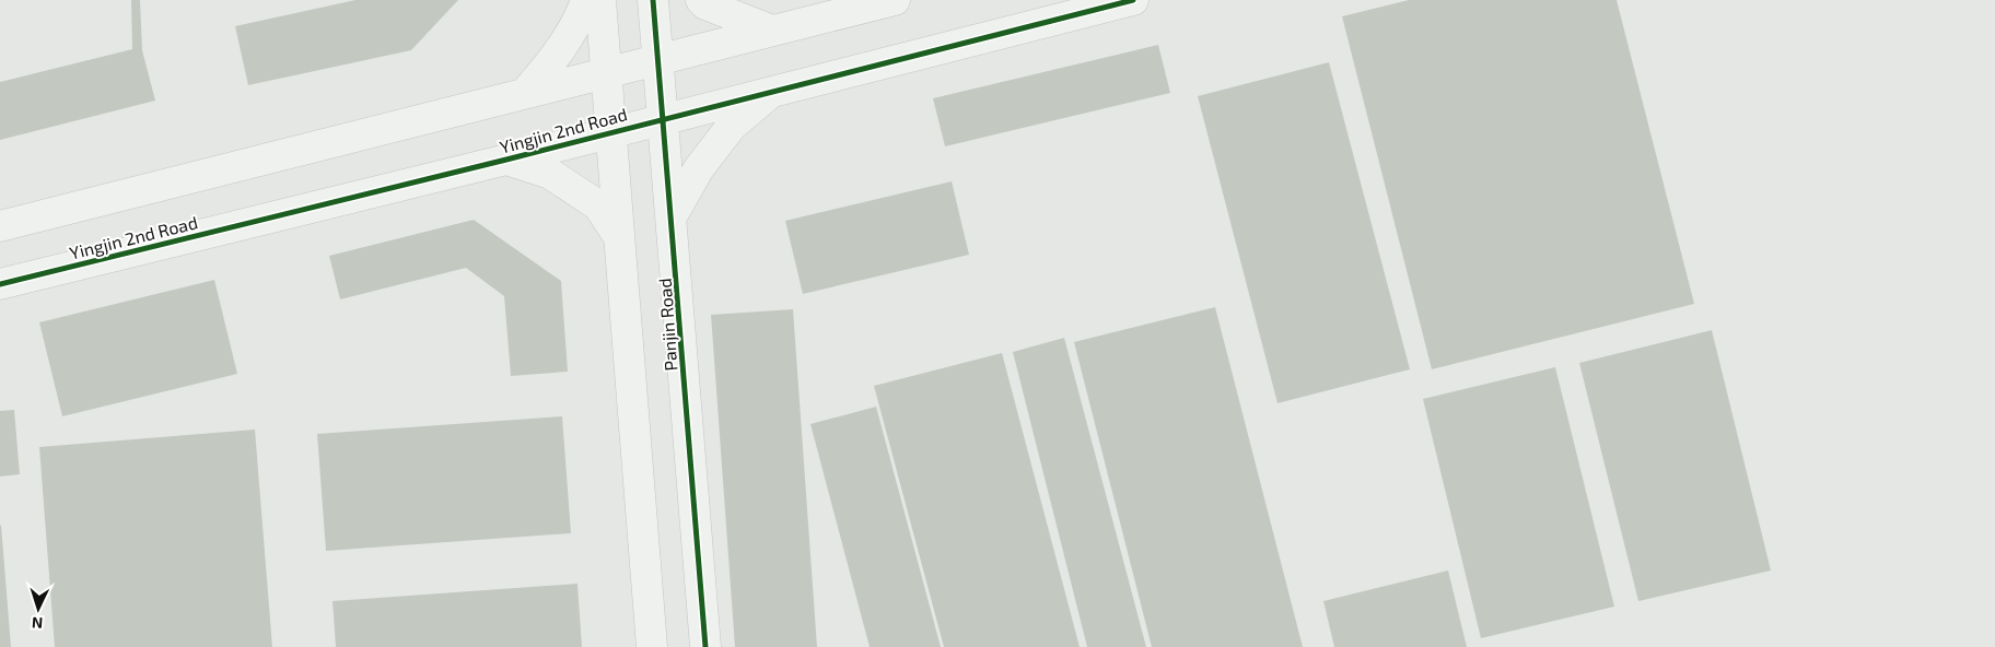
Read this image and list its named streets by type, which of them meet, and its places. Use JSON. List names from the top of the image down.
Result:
{
  "streets": {
    "street": ["Yingjin 2nd Road", "Panjin Road"]
  },
  "crossings": [
    ["Yingjin 2nd Road", "Panjin Road"]
  ],
  "north": "bottom"
}
